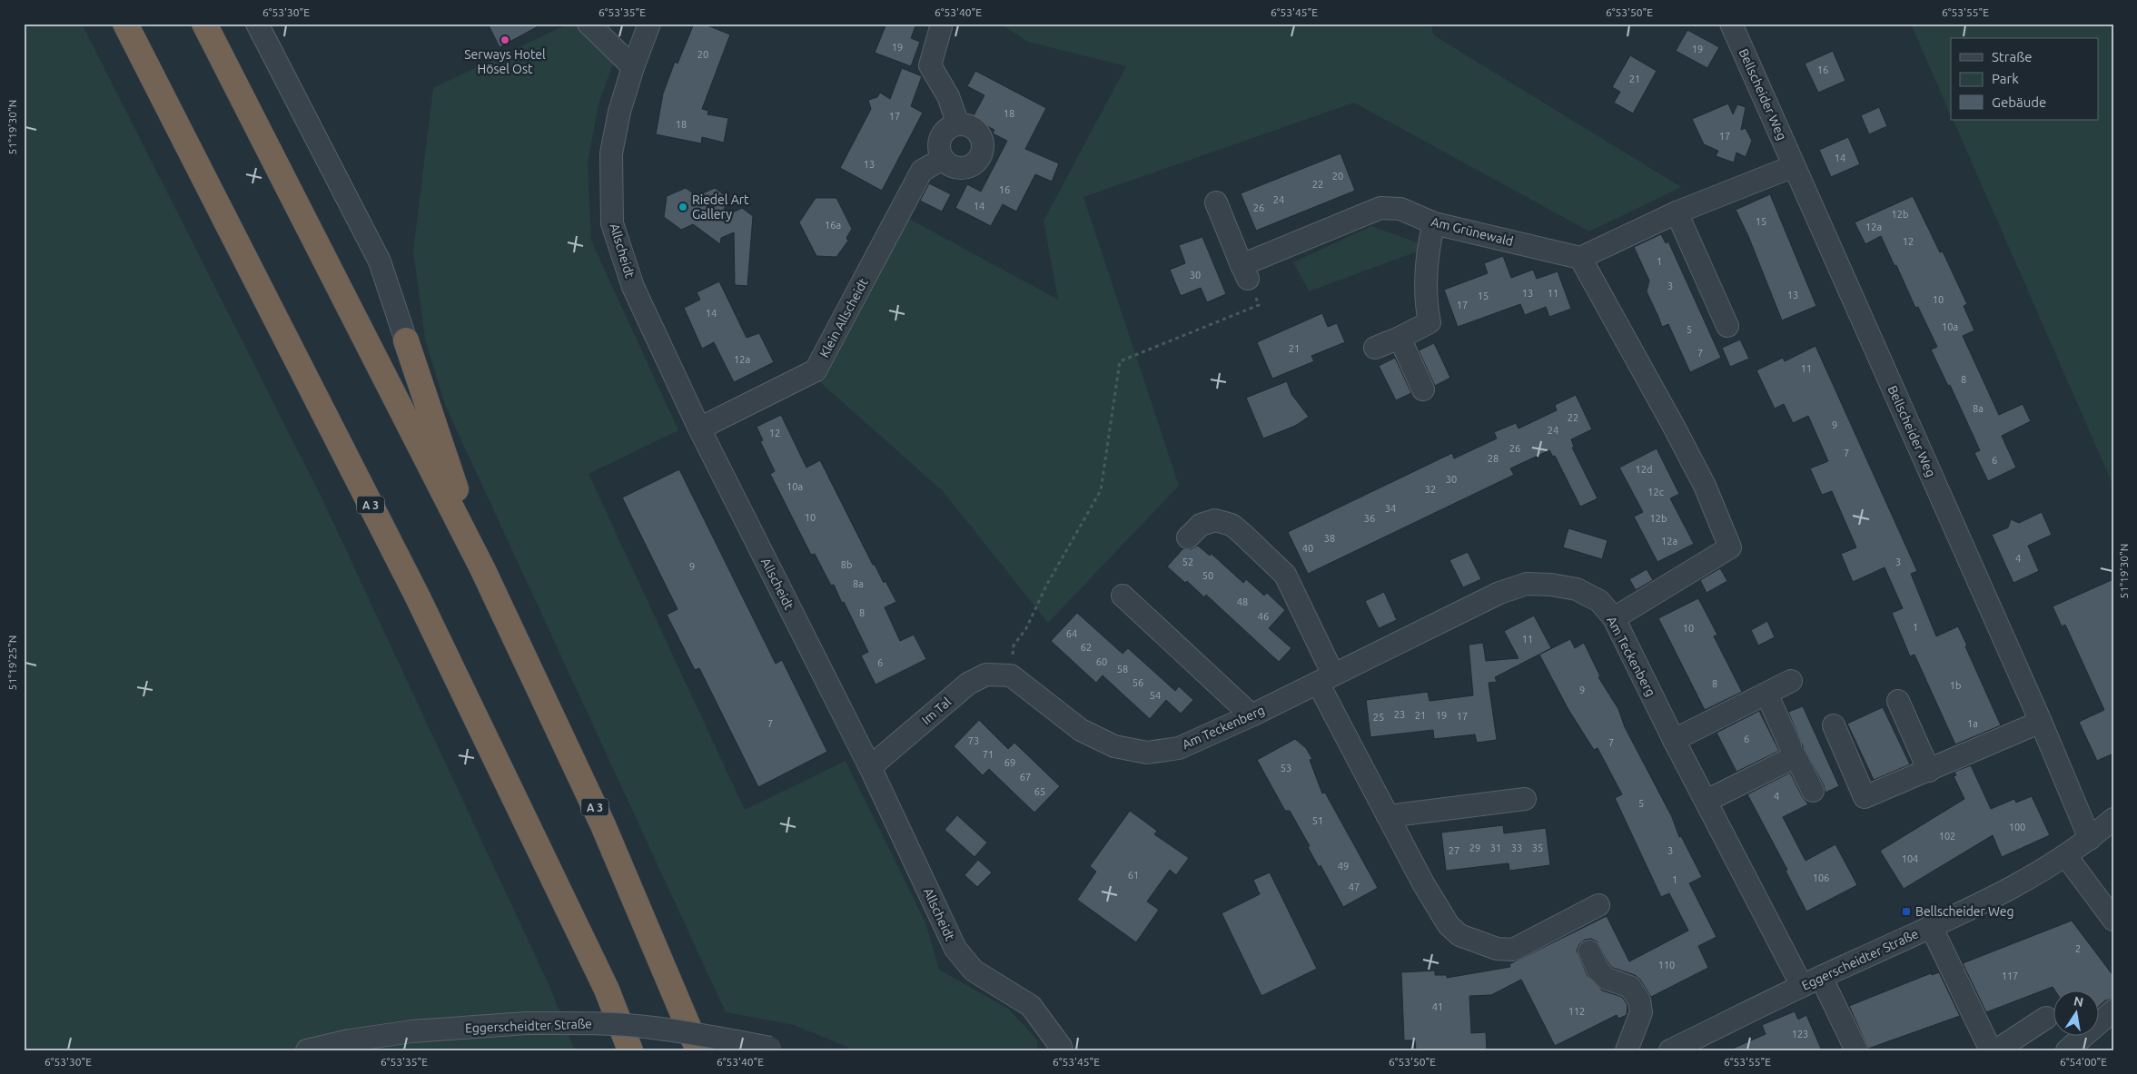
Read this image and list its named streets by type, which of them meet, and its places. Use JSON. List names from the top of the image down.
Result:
{
  "streets": {
    "highway": ["A 3"],
    "street": [
      "Bellscheider Weg",
      "Am Grünewald",
      "Allscheidt",
      "Klein Allscheidt",
      "Am Teckenberg",
      "Im Tal",
      "Eggerscheidter Straße"
    ]
  },
  "crossings": [
    ["Bellscheider Weg", "Eggerscheidter Straße"],
    ["Allscheidt", "Klein Allscheidt"],
    ["Allscheidt", "Im Tal"],
    ["Am Teckenberg", "Im Tal"],
    ["Am Teckenberg", "Eggerscheidter Straße"]
  ],
  "places": {
    "other": ["Serways Hotel Hösel Ost", "Riedel Art Gallery"],
    "transit": ["Bellscheider Weg"]
  },
  "house_numbers": [
    "19",
    "19",
    "20",
    "16",
    "21",
    "18",
    "17",
    "18",
    "17",
    "14",
    "13",
    "20",
    "22",
    "16",
    "24",
    "14",
    "26",
    "12b",
    "15",
    "16a",
    "12a",
    "12",
    "1",
    "30",
    "3",
    "13",
    "11",
    "13",
    "15",
    "10",
    "17",
    "14",
    "10a",
    "5",
    "21",
    "7",
    "12a",
    "11",
    "8",
    "8a",
    "22",
    "9",
    "24",
    "12",
    "26",
    "7",
    "28",
    "6",
    "12d",
    "30",
    "10a",
    "32",
    "12c",
    "34",
    "10",
    "36",
    "12b",
    "38",
    "12a",
    "40",
    "4",
    "52",
    "3",
    "8b",
    "9",
    "50",
    "8a",
    "48",
    "8",
    "46",
    "1",
    "10",
    "64",
    "11",
    "62",
    "60",
    "6",
    "58",
    "56",
    "8",
    "1b",
    "9",
    "54",
    "23",
    "21",
    "19",
    "17",
    "25",
    "7",
    "1a",
    "6",
    "73",
    "7",
    "71",
    "69",
    "53",
    "67",
    "65",
    "4",
    "5",
    "51",
    "100",
    "102",
    "29",
    "31",
    "33",
    "35",
    "27",
    "3",
    "104",
    "49",
    "61",
    "106",
    "1",
    "47",
    "2",
    "110",
    "117",
    "41",
    "112",
    "123"
  ],
  "legend": ["Straße", "Park", "Gebäude"],
  "north": "top",
  "coordinates": [
    "6°53'30\"E",
    "6°53'35\"E",
    "6°53'40\"E",
    "6°53'45\"E",
    "6°53'50\"E",
    "6°53'55\"E",
    "51°19'30\"N",
    "51°19'25\"N",
    "6°54'00\"E"
  ]
}
